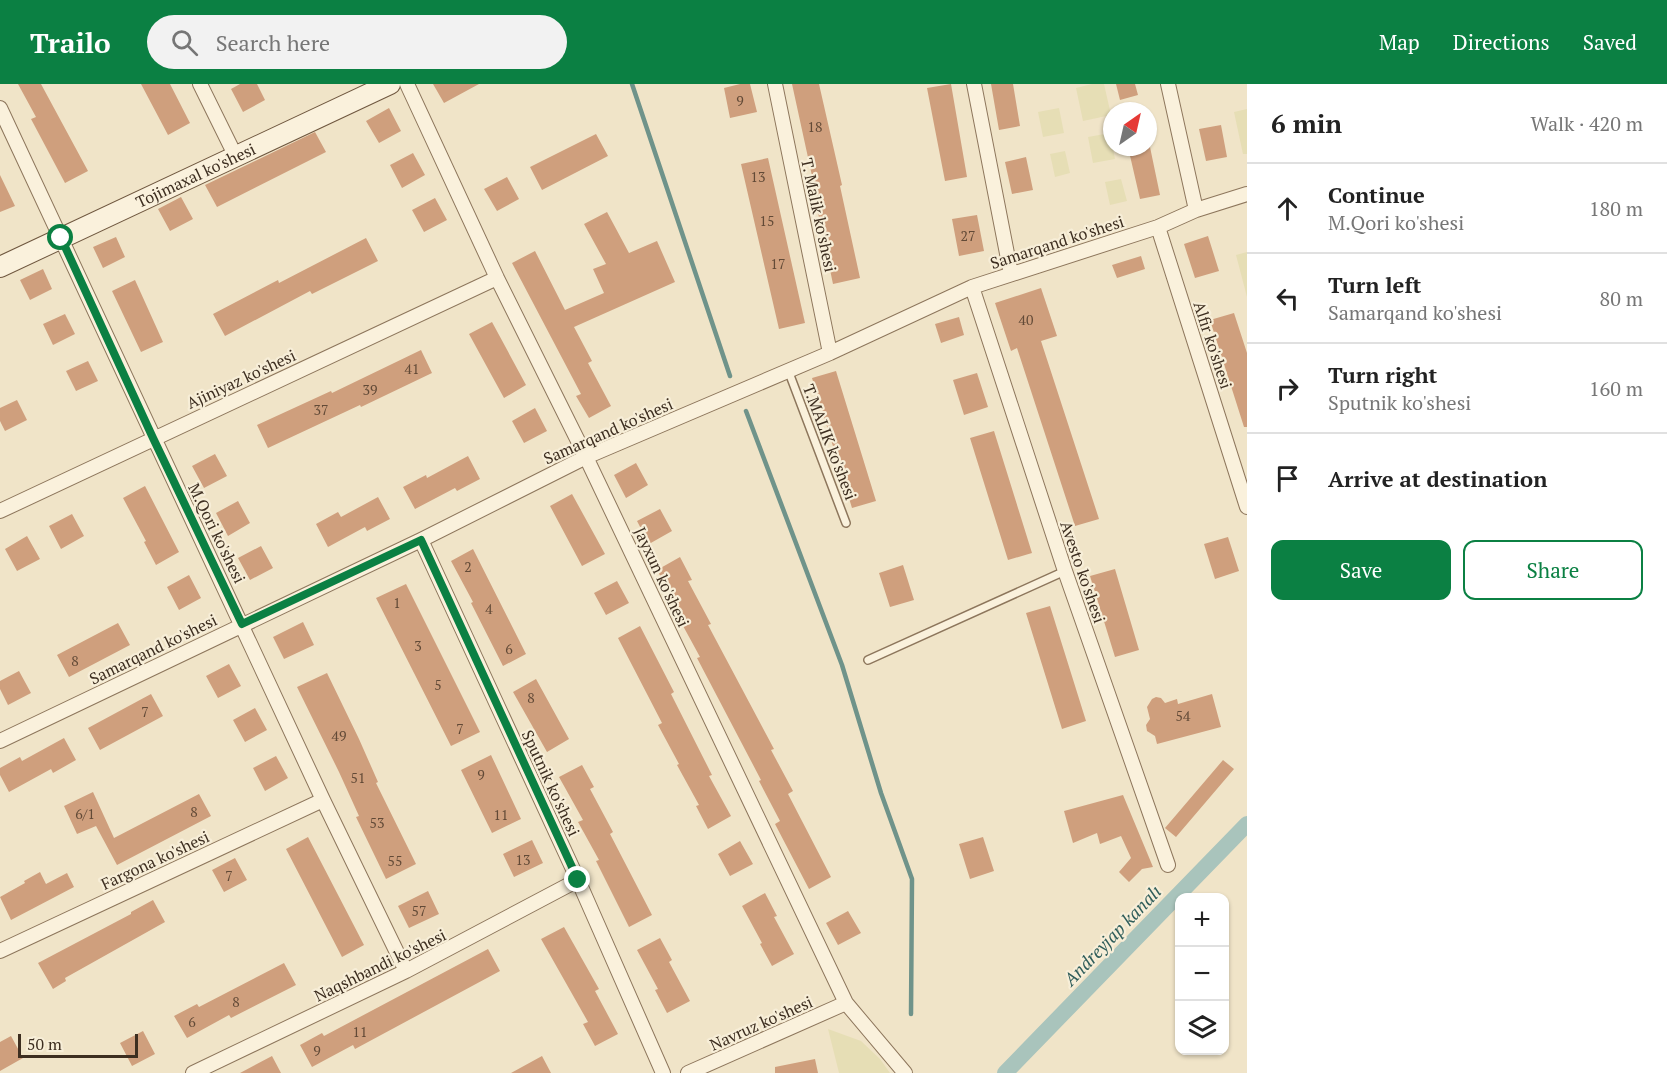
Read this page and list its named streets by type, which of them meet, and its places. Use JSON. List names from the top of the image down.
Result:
{
  "streets": {
    "street": [
      "Tojimaxal ko'shesi",
      "T. Malik ko'shesi",
      "Samarqand ko'shesi",
      "Alfir ko'shesi",
      "Ajiniyaz ko'shesi",
      "M.Qori ko'shesi",
      "Avesto ko'shesi",
      "Jayxun ko'shesi",
      "Sputnik ko'shesi",
      "Fargona ko'shesi",
      "Naqshbandi ko'shesi",
      "Navruz ko'shesi"
    ],
    "lane": ["T.MALIK ko'shesi"]
  },
  "crossings": [
    ["Tojimaxal ko'shesi", "M.Qori ko'shesi"],
    ["T. Malik ko'shesi", "Samarqand ko'shesi"],
    ["Samarqand ko'shesi", "Alfir ko'shesi"],
    ["Samarqand ko'shesi", "T.MALIK ko'shesi"],
    ["Samarqand ko'shesi", "M.Qori ko'shesi"],
    ["Samarqand ko'shesi", "Avesto ko'shesi"],
    ["Samarqand ko'shesi", "Jayxun ko'shesi"],
    ["Samarqand ko'shesi", "Sputnik ko'shesi"],
    ["Ajiniyaz ko'shesi", "M.Qori ko'shesi"],
    ["Ajiniyaz ko'shesi", "Jayxun ko'shesi"],
    ["M.Qori ko'shesi", "Fargona ko'shesi"],
    ["M.Qori ko'shesi", "Naqshbandi ko'shesi"],
    ["Jayxun ko'shesi", "Navruz ko'shesi"],
    ["Sputnik ko'shesi", "Naqshbandi ko'shesi"]
  ],
  "water": ["Andreyjap kanalı"],
  "house_numbers": [
    "9",
    "18",
    "13",
    "15",
    "27",
    "17",
    "40",
    "41",
    "39",
    "37",
    "2",
    "1",
    "4",
    "3",
    "6",
    "8",
    "5",
    "8",
    "7",
    "54",
    "7",
    "49",
    "9",
    "51",
    "8",
    "6/1",
    "11",
    "53",
    "13",
    "55",
    "7",
    "57",
    "8",
    "6",
    "11",
    "9"
  ],
  "scale_bar": "50 m",
  "north": "top right",
  "page": {
    "header": "Trailo",
    "search": "Search here",
    "nav": ["Map", "Directions", "Saved"],
    "heading": ["6 min", "Walk · 420 m"],
    "list": [
      ["Continue", "M.Qori ko'shesi", "180 m"],
      ["Turn left", "Samarqand ko'shesi", "80 m"],
      ["Turn right", "Sputnik ko'shesi", "160 m"],
      "Arrive at destination"
    ],
    "buttons": ["Save", "Share"],
    "map_buttons": ["+", "−"],
    "scale": "50 m"
  }
}
